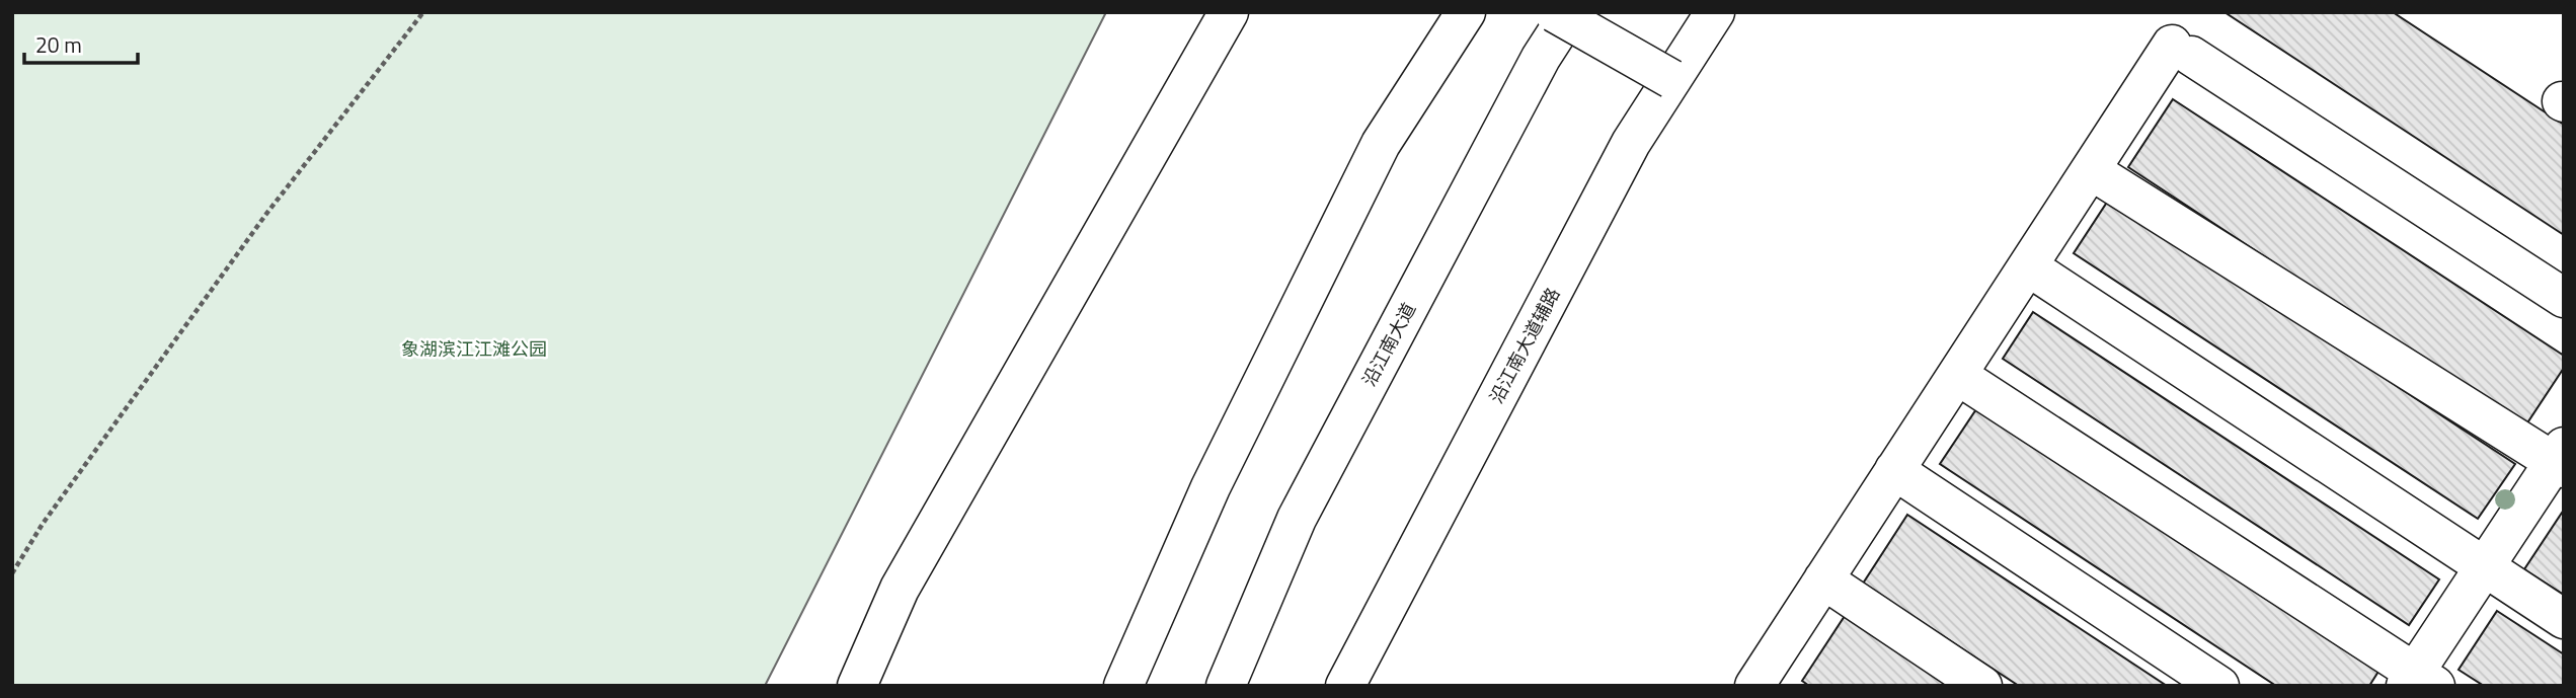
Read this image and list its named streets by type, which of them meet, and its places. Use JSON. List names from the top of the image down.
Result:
{
  "streets": {
    "main road": ["沿江南大道", "沿江南大道辅路"]
  },
  "parks": ["象湖滨江江滩公园"],
  "scale_bar": "20 m"
}
